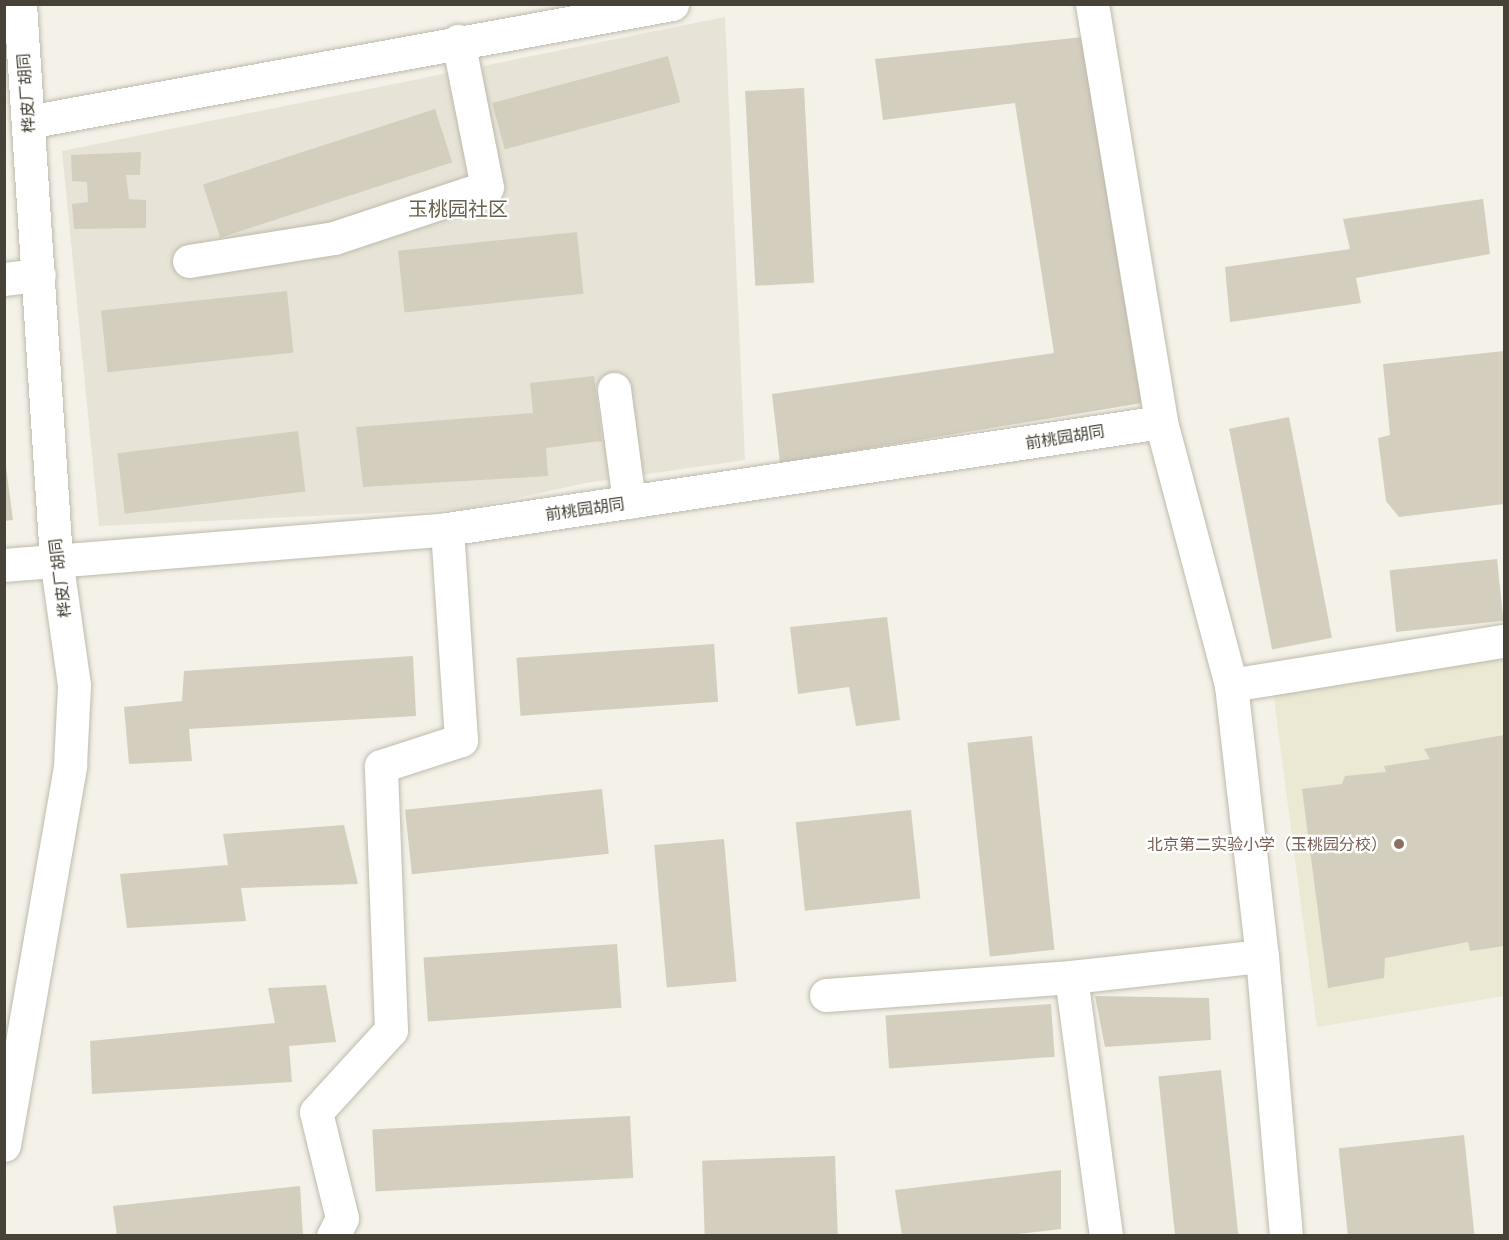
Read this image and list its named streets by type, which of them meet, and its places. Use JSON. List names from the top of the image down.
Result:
{
  "streets": {
    "street": ["桦皮厂胡同", "前桃园胡同"]
  },
  "crossings": [
    ["桦皮厂胡同", "前桃园胡同"]
  ],
  "districts": ["玉桃园社区"],
  "places": ["北京第二实验小学（玉桃园分校）"]
}
